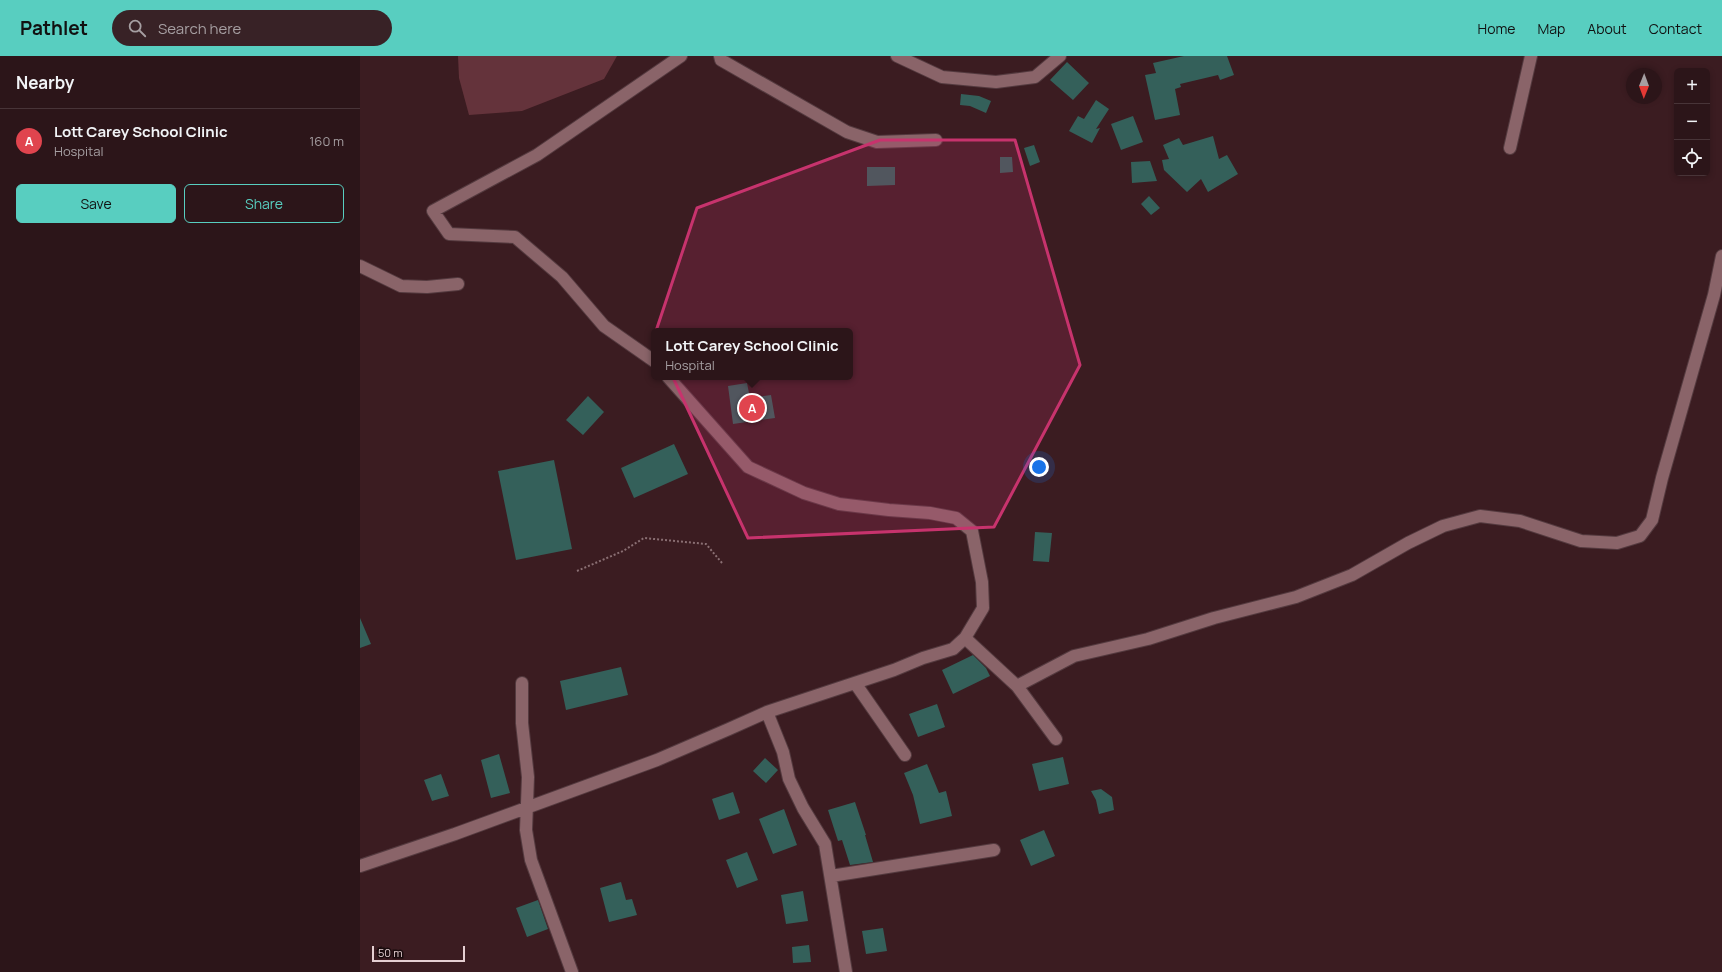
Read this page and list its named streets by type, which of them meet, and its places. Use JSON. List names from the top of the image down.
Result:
{
  "scale_bar": "50 m",
  "north": "bottom",
  "page": {
    "header": "Pathlet",
    "search": "Search here",
    "nav": [
      "Home",
      "Map",
      "About",
      "Contact"
    ],
    "heading": "Nearby",
    "map_buttons": ["+", "−"],
    "list": [
      {
        "mark": "A",
        "name": "Lott Carey School Clinic",
        "note": "Hospital",
        "value": "160 m"
      }
    ],
    "buttons": ["Save", "Share"],
    "popup": ["Lott Carey School Clinic", "Hospital"],
    "pins": "A",
    "scale": "50 m"
  }
}
